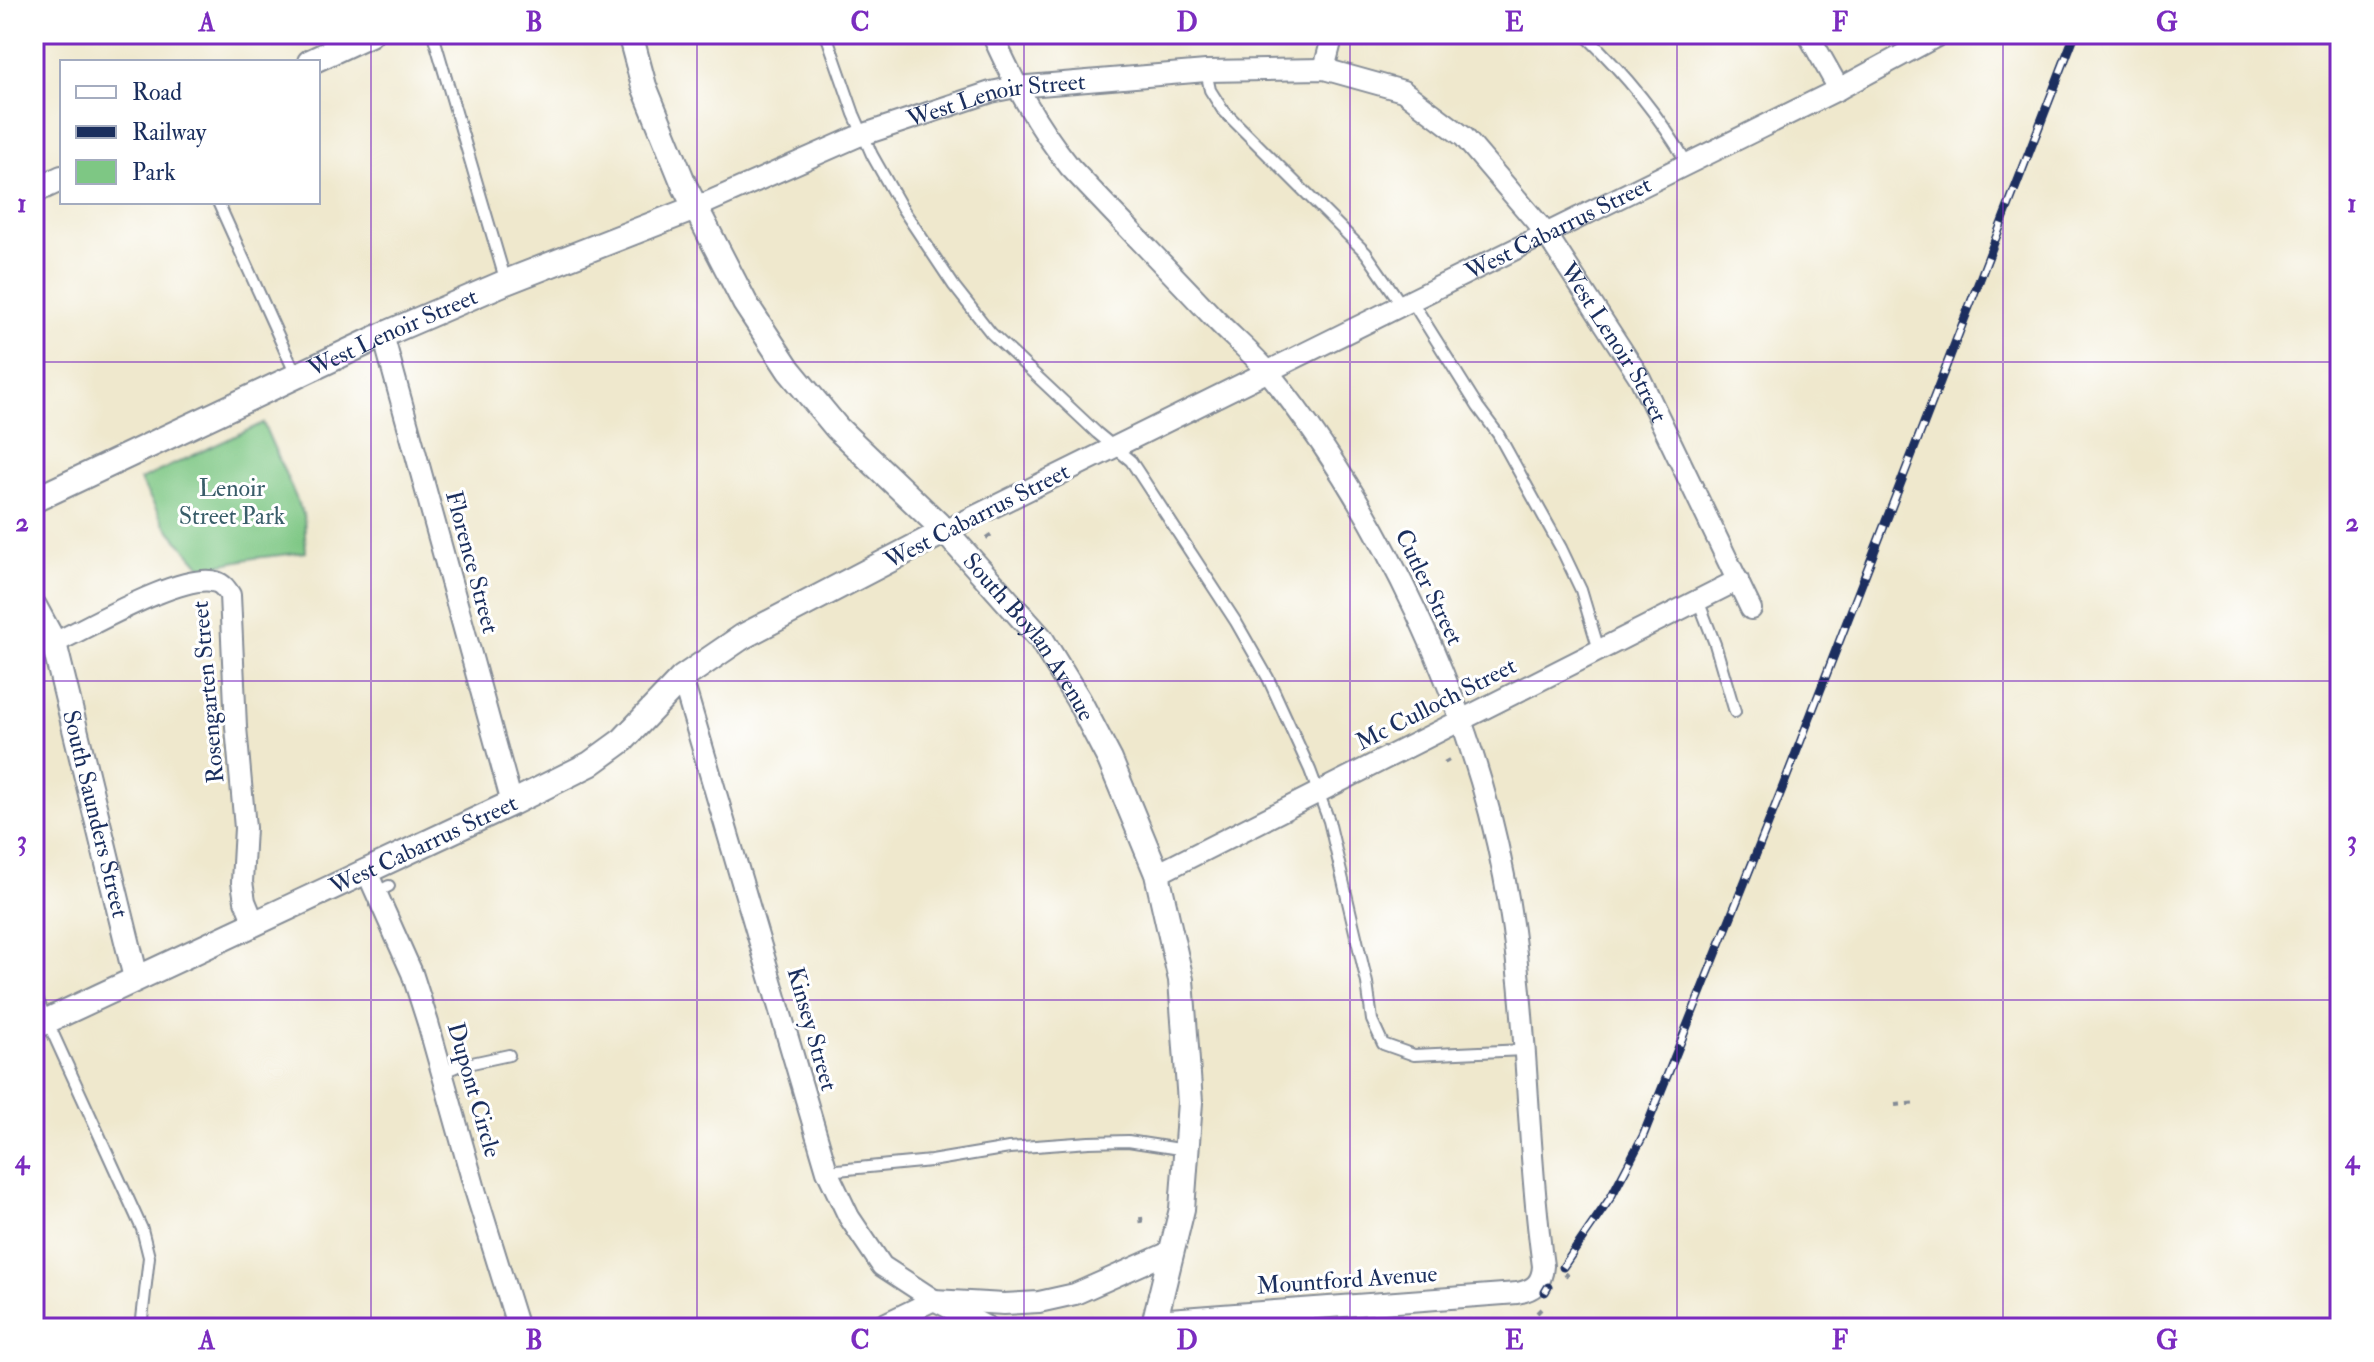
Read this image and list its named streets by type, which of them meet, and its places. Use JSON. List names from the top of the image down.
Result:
{
  "streets": {
    "street": [
      "West Lenoir Street",
      "West Cabarrus Street",
      "Florence Street",
      "Cutler Street",
      "South Boylan Avenue",
      "Rosengarten Street",
      "Mc Culloch Street",
      "South Saunders Street",
      "Kinsey Street",
      "Dupont Circle",
      "Mountford Avenue"
    ]
  },
  "crossings": [
    ["West Lenoir Street", "West Cabarrus Street"],
    ["West Lenoir Street", "Florence Street"],
    ["West Lenoir Street", "Cutler Street"],
    ["West Lenoir Street", "South Boylan Avenue"],
    ["West Lenoir Street", "Mc Culloch Street"],
    ["West Cabarrus Street", "Florence Street"],
    ["West Cabarrus Street", "Cutler Street"],
    ["West Cabarrus Street", "South Boylan Avenue"],
    ["West Cabarrus Street", "Rosengarten Street"],
    ["West Cabarrus Street", "South Saunders Street"],
    ["West Cabarrus Street", "Kinsey Street"],
    ["West Cabarrus Street", "Dupont Circle"],
    ["Cutler Street", "Mc Culloch Street"],
    ["Cutler Street", "Mountford Avenue"],
    ["South Boylan Avenue", "Mc Culloch Street"],
    ["South Boylan Avenue", "Mountford Avenue"],
    ["Rosengarten Street", "South Saunders Street"]
  ],
  "parks": ["Lenoir Street Park"],
  "legend": ["Road", "Railway", "Park"],
  "grid": {
    "columns": [
      "A",
      "B",
      "C",
      "D",
      "E",
      "F",
      "G"
    ],
    "rows": [
      "1",
      "2",
      "3",
      "4"
    ]
  }
}
